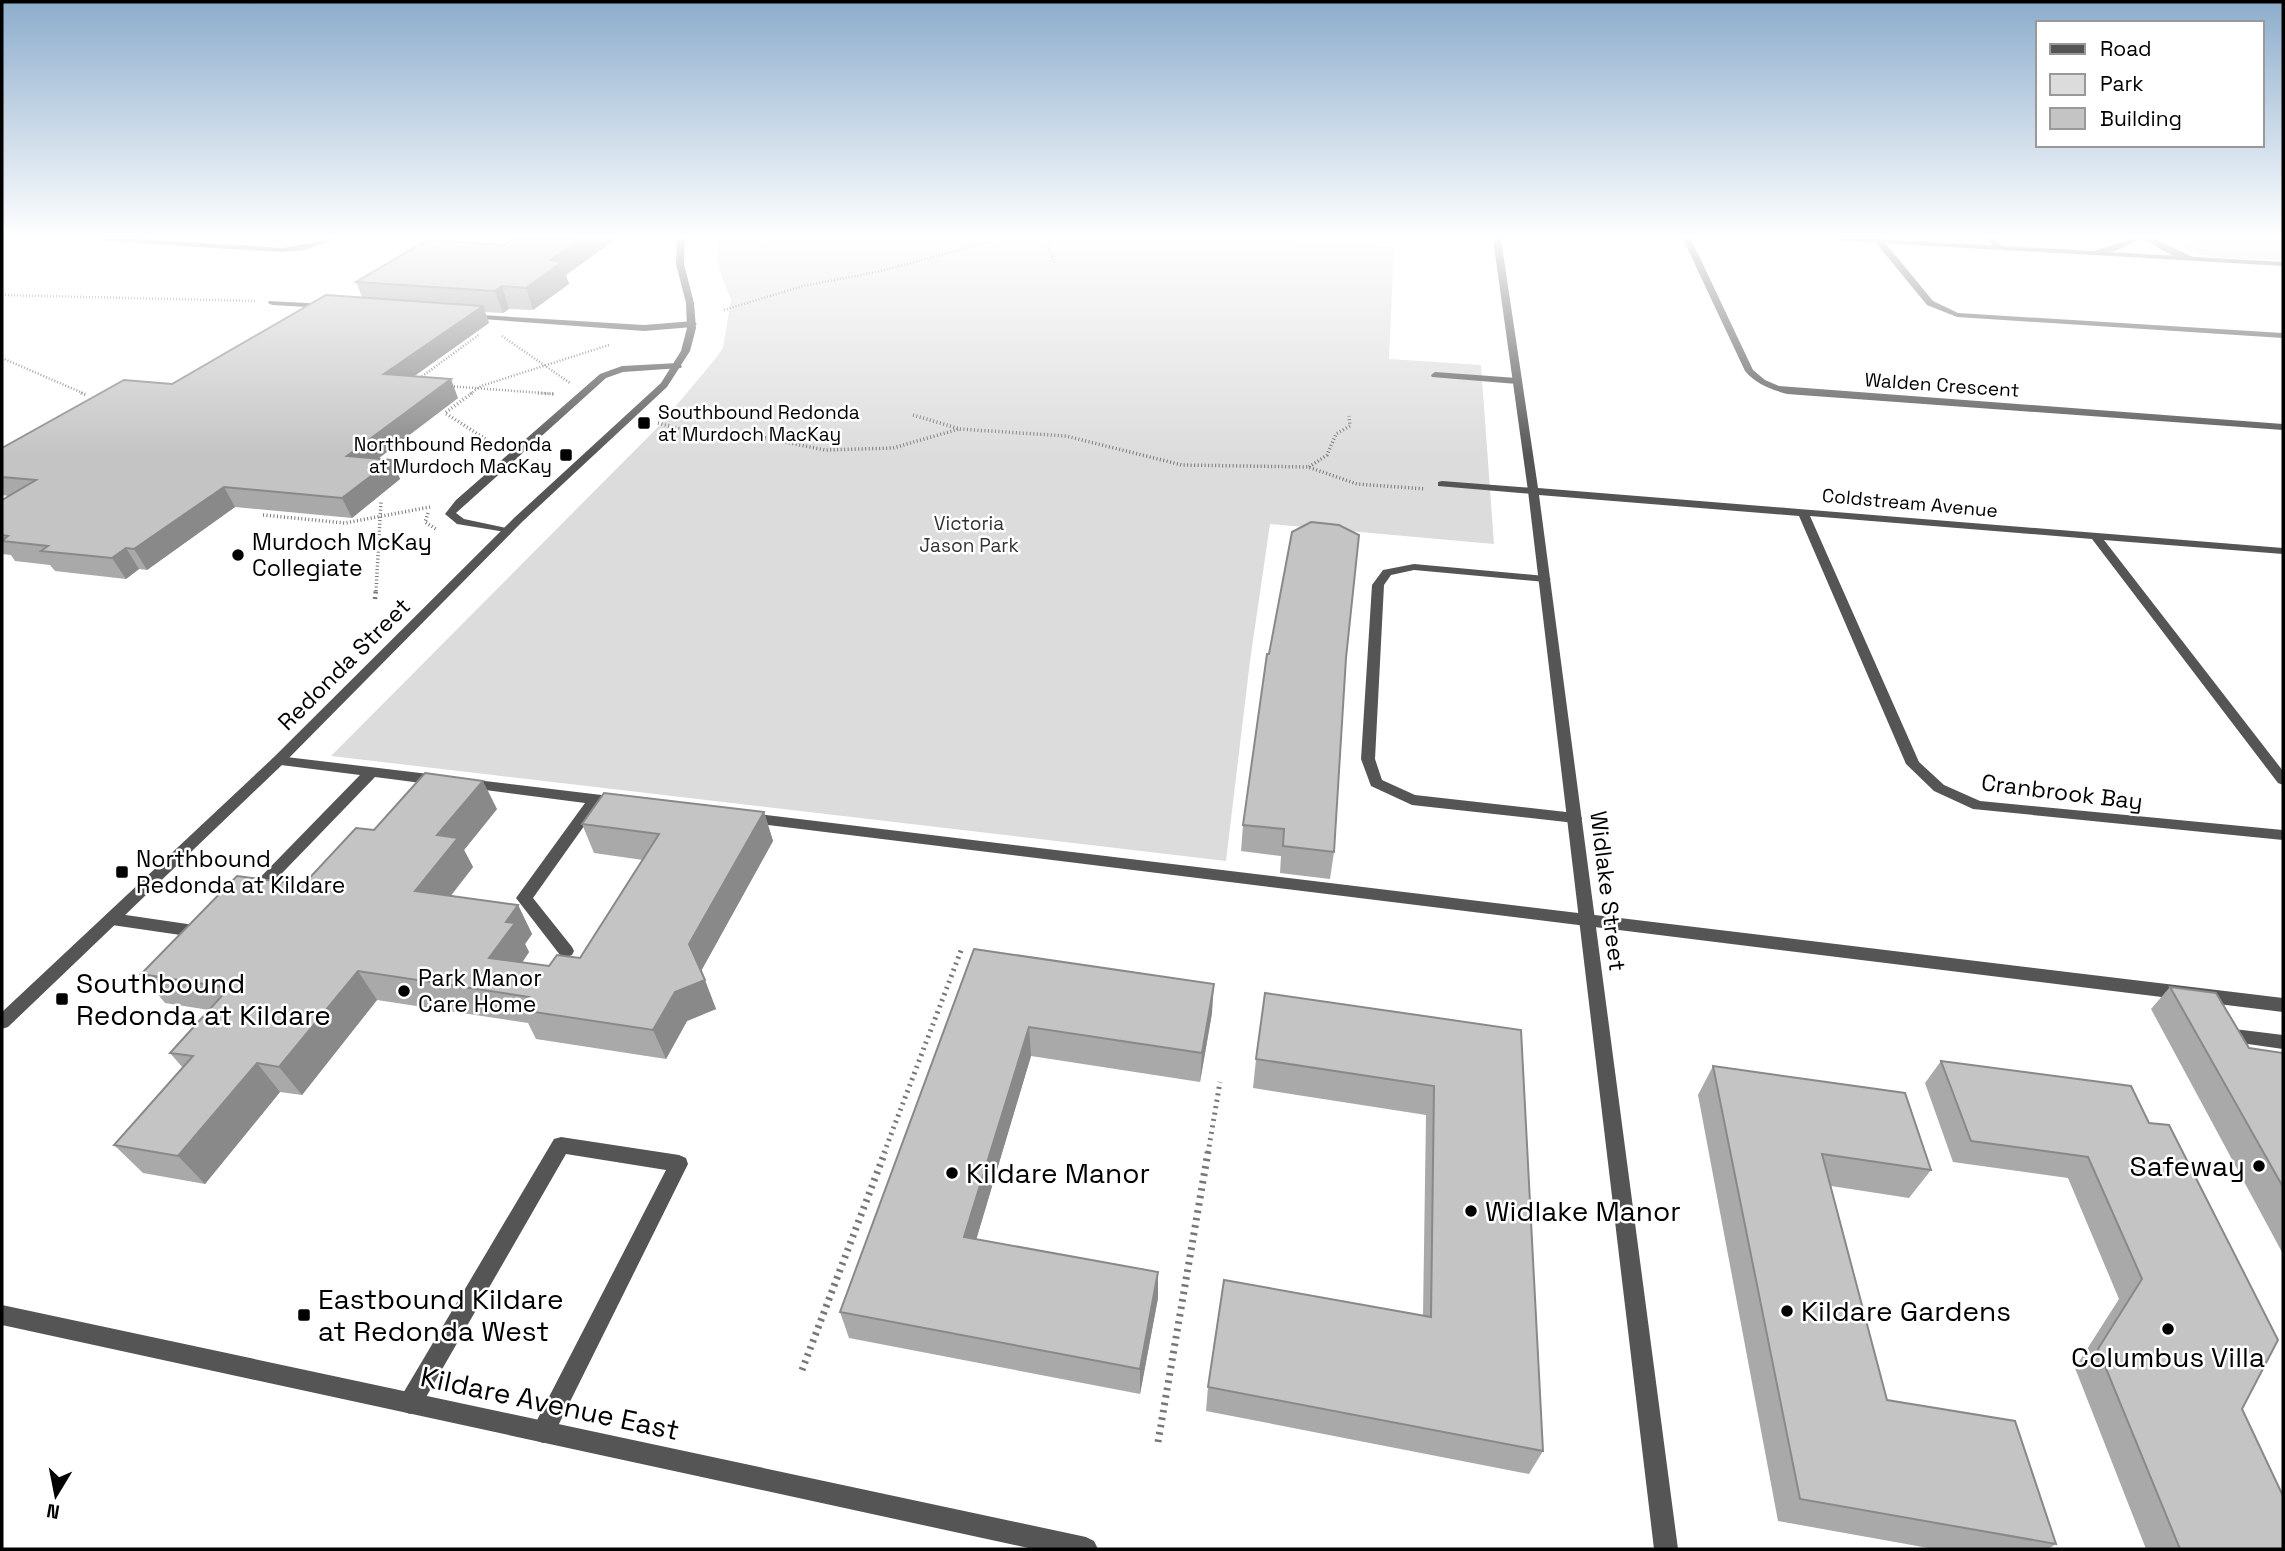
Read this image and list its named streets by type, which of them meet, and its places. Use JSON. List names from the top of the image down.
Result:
{
  "streets": {
    "street": [
      "Walden Crescent",
      "Coldstream Avenue",
      "Redonda Street",
      "Cranbrook Bay",
      "Widlake Street",
      "Kildare Avenue East"
    ]
  },
  "crossings": [
    ["Coldstream Avenue", "Cranbrook Bay"],
    ["Coldstream Avenue", "Widlake Street"]
  ],
  "parks": ["Victoria Jason Park"],
  "places": {
    "transit": [
      "Southbound Redonda at Murdoch MacKay",
      "Northbound Redonda at Murdoch MacKay",
      "Northbound Redonda at Kildare",
      "Southbound Redonda at Kildare",
      "Eastbound Kildare at Redonda West"
    ],
    "other": [
      "Murdoch McKay Collegiate",
      "Park Manor Care Home",
      "Safeway",
      "Kildare Manor",
      "Widlake Manor",
      "Kildare Gardens",
      "Columbus Villa"
    ]
  },
  "legend": ["Road", "Park", "Building"],
  "north": "bottom"
}
